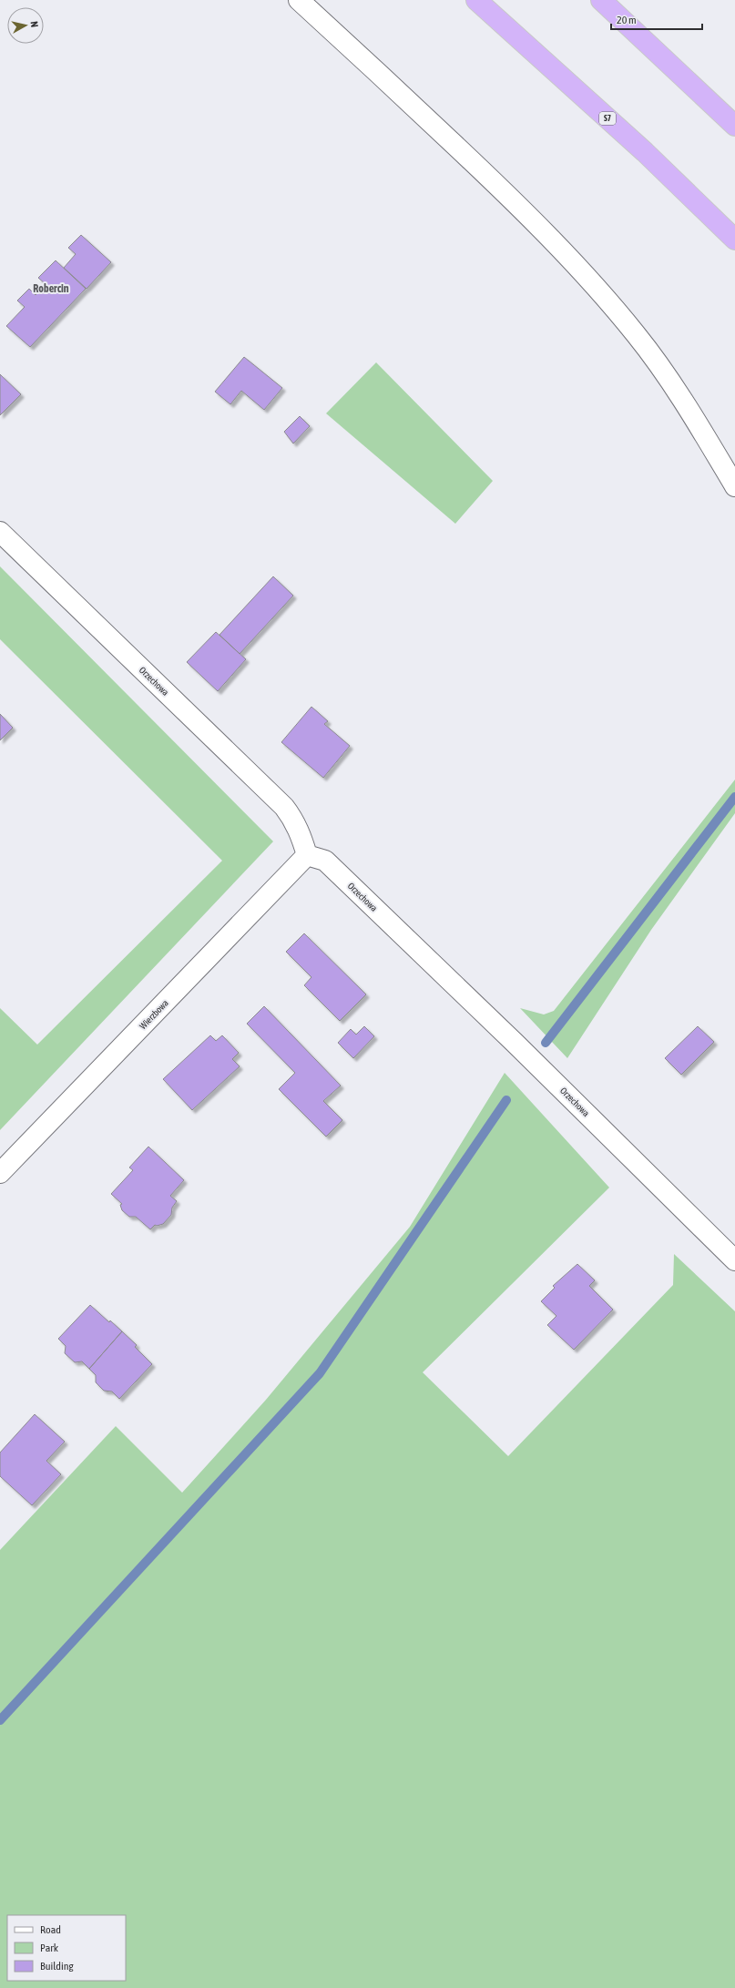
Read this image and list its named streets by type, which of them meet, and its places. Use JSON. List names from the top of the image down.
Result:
{
  "streets": {
    "highway": ["S7"],
    "street": ["Orzechowa", "Wierzbowa"]
  },
  "crossings": [
    ["Orzechowa", "Wierzbowa"]
  ],
  "districts": ["Robercin"],
  "legend": ["Road", "Park", "Building"],
  "scale_bar": "20 m",
  "north": "right"
}
